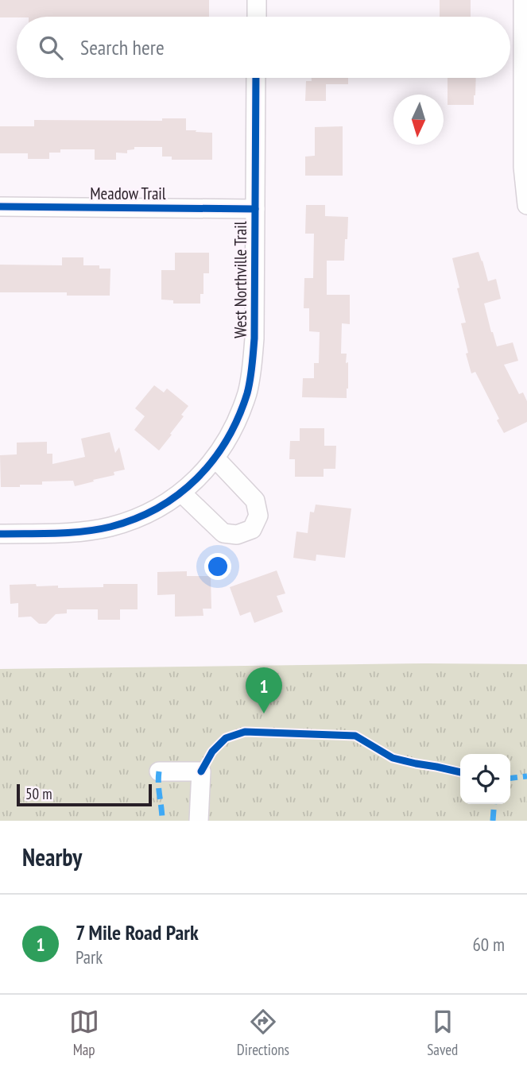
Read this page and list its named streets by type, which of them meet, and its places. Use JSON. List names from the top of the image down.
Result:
{
  "streets": {
    "street": ["Meadow Trail", "West Northville Trail"]
  },
  "crossings": [
    ["Meadow Trail", "West Northville Trail"]
  ],
  "scale_bar": "50 m",
  "north": "bottom",
  "page": {
    "search": "Search here",
    "pins": "1",
    "scale": "50 m",
    "heading": "Nearby",
    "list": [
      {
        "mark": "1",
        "name": "7 Mile Road Park",
        "note": "Park",
        "value": "60 m"
      }
    ],
    "nav": ["Map", "Directions", "Saved"]
  }
}
